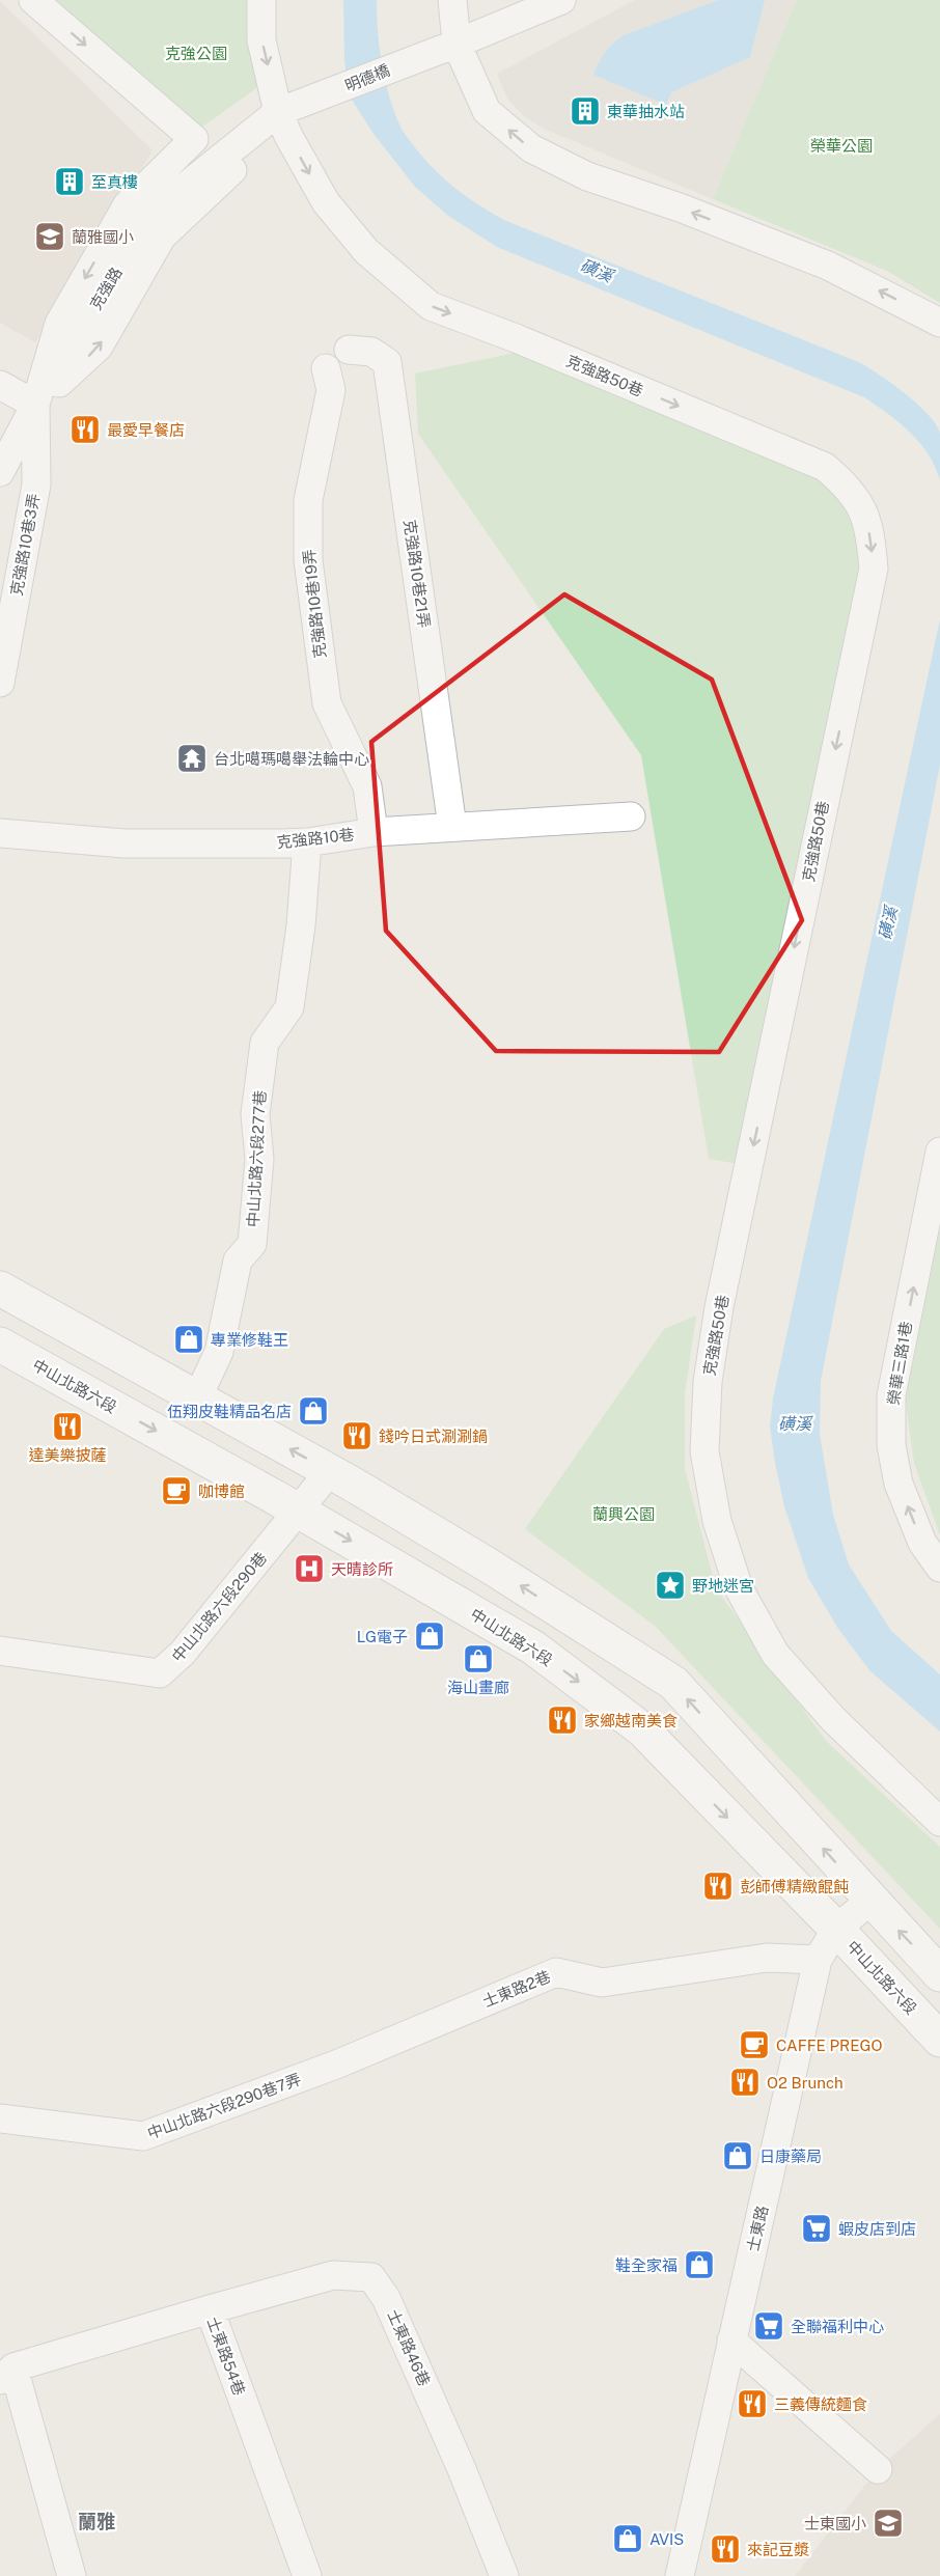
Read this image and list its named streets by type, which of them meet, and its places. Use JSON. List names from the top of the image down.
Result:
{
  "streets": {
    "main road": ["中山北路六段"],
    "street": [
      "明德橋",
      "克強路",
      "克強路50巷",
      "克強路10巷3弄",
      "克強路10巷21弄",
      "克強路10巷19弄",
      "克強路10巷",
      "中山北路六段277巷",
      "榮華三路1巷",
      "中山北路六段290巷",
      "士東路2巷",
      "中山北路六段290巷7弄",
      "士東路",
      "士東路46巷",
      "士東路54巷"
    ]
  },
  "crossings": [
    ["明德橋", "克強路"],
    ["明德橋", "克強路50巷"],
    ["克強路", "克強路50巷"],
    ["克強路", "克強路10巷3弄"],
    ["克強路10巷21弄", "克強路10巷"],
    ["克強路10巷19弄", "克強路10巷"],
    ["克強路10巷", "中山北路六段277巷"],
    ["中山北路六段", "中山北路六段290巷"],
    ["中山北路六段", "士東路"],
    ["士東路2巷", "中山北路六段290巷7弄"],
    ["士東路2巷", "士東路"],
    ["士東路46巷", "士東路54巷"]
  ],
  "one_way": ["克強路50巷", "榮華三路1巷"],
  "districts": ["蘭雅"],
  "water": ["磺溪"],
  "parks": ["克強公園", "榮華公園", "蘭興公園"],
  "places": {
    "building": ["東華抽水站", "至真樓"],
    "school or university": ["蘭雅國小", "士東國小"],
    "restaurant": [
      "最愛早餐店",
      "達美樂披薩",
      "錢吟日式涮涮鍋",
      "家鄉越南美食",
      "彭師傅精緻餛飩",
      "O2 Brunch",
      "三義傳統麵食",
      "來記豆漿"
    ],
    "temple": ["台北噶瑪噶舉法輪中心"],
    "shop": [
      "專業修鞋王",
      "伍翔皮鞋精品名店",
      "LG電子",
      "海山畫廊",
      "日康藥局",
      "鞋全家福",
      "AVIS"
    ],
    "cafe": ["咖博館", "CAFFE PREGO"],
    "hospital": ["天晴診所"],
    "place": ["野地迷宮"],
    "supermarket": ["蝦皮店到店", "全聯福利中心"]
  }
}
